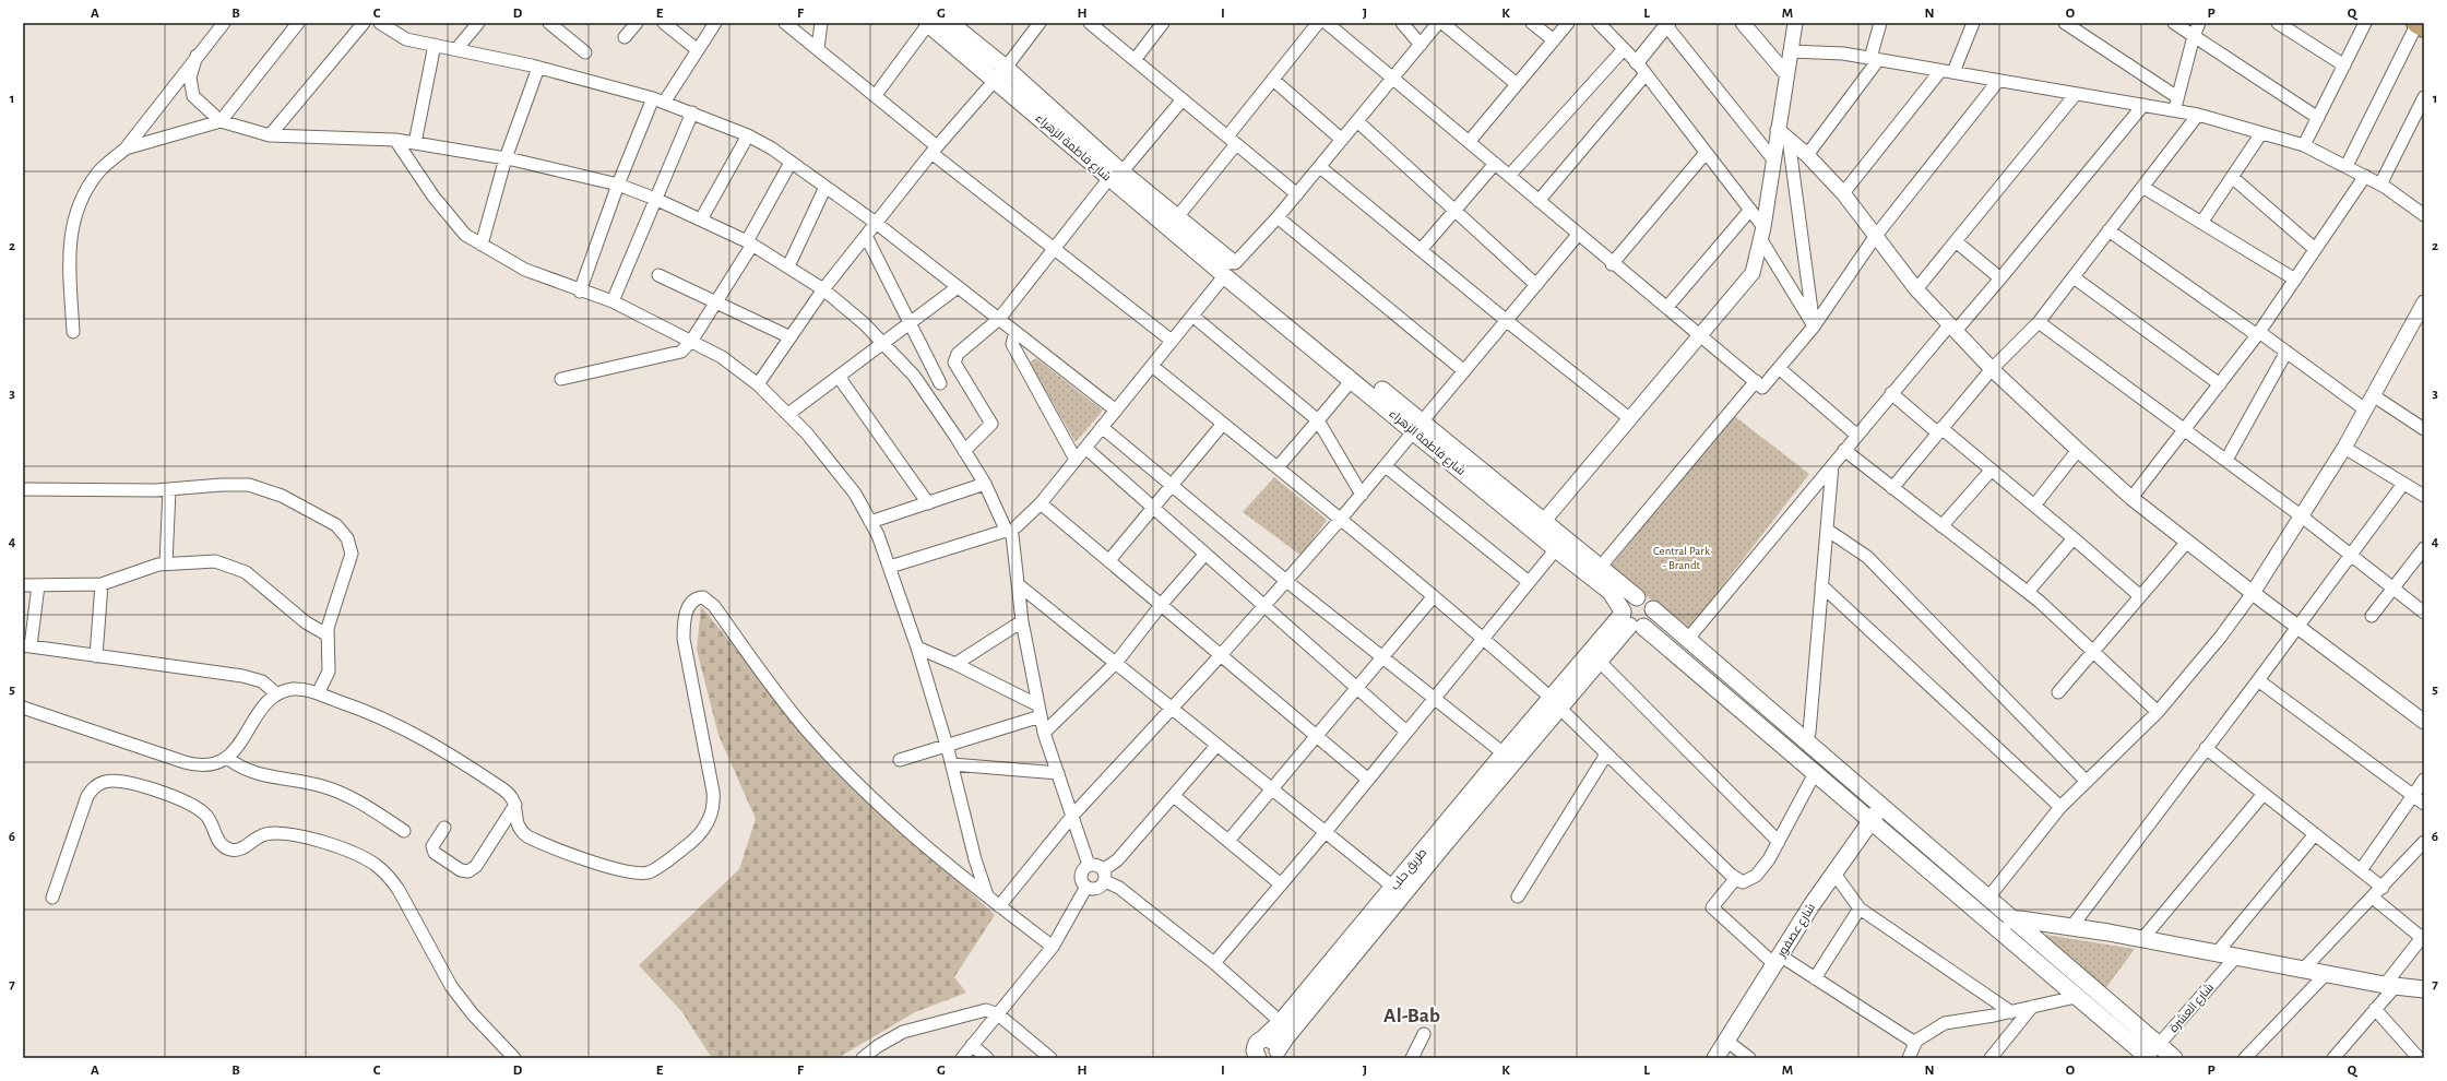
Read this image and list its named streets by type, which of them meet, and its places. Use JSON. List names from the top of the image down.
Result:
{
  "streets": {
    "main road": ["شارع فاطمة الزهراء", "طريق حلب", "شارع عصفور"],
    "street": ["شارع العشرة"]
  },
  "crossings": [
    ["شارع فاطمة الزهراء", "شارع عصفور"],
    ["شارع فاطمة الزهراء", "شارع العشرة"]
  ],
  "districts": ["Al-Bab"],
  "parks": ["Central Park - Brandt"],
  "grid": {
    "columns": [
      "A",
      "B",
      "C",
      "D",
      "E",
      "F",
      "G",
      "H",
      "I",
      "J",
      "K",
      "L",
      "M",
      "N",
      "O",
      "P",
      "Q"
    ],
    "rows": [
      "1",
      "2",
      "3",
      "4",
      "5",
      "6",
      "7"
    ]
  }
}
